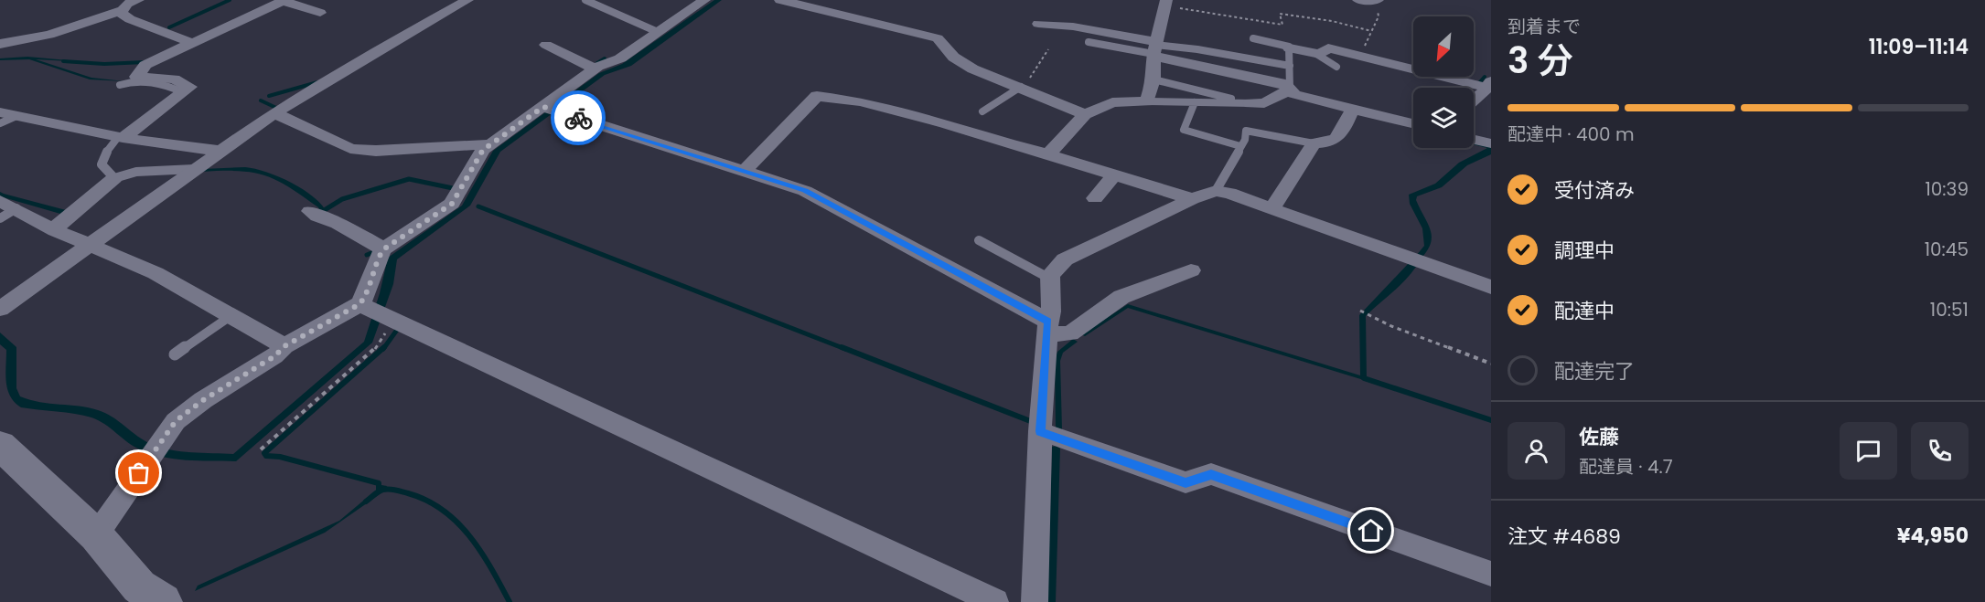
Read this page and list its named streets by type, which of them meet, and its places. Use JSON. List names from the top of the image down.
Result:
{
  "north": "bottom left",
  "page": {
    "heading": ["3 分", "到着まで", "11:09–11:14"],
    "panel": [
      "佐藤",
      "配達員 · 4.7",
      "注文 #4689",
      "¥4,950"
    ],
    "bar": "配達中 · 400 m",
    "list": [
      ["受付済み", "10:39"],
      ["調理中", "10:45"],
      ["配達中", "10:51"],
      "配達完了"
    ]
  }
}
